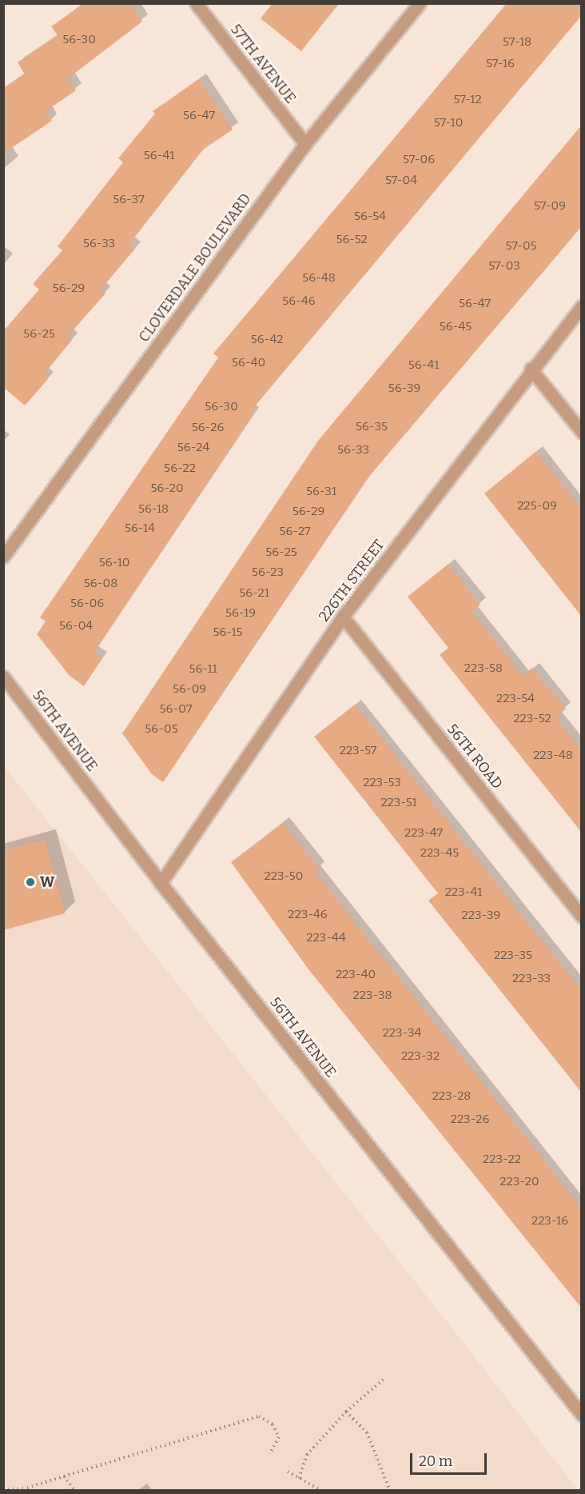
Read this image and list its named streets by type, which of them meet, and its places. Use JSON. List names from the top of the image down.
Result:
{
  "streets": {
    "street": [
      "57TH AVENUE",
      "CLOVERDALE BOULEVARD",
      "226TH STREET",
      "56TH AVENUE",
      "56TH ROAD"
    ]
  },
  "crossings": [
    ["57TH AVENUE", "CLOVERDALE BOULEVARD"],
    ["226TH STREET", "56TH AVENUE"],
    ["226TH STREET", "56TH ROAD"]
  ],
  "places": ["W"],
  "house_numbers": [
    "56-30",
    "57-18",
    "57-16",
    "57-12",
    "56-47",
    "57-10",
    "56-41",
    "57-06",
    "57-04",
    "56-37",
    "57-09",
    "56-54",
    "56-52",
    "56-33",
    "57-05",
    "57-03",
    "56-48",
    "56-29",
    "56-46",
    "56-47",
    "56-45",
    "56-25",
    "56-42",
    "56-40",
    "56-41",
    "56-39",
    "56-30",
    "56-35",
    "56-26",
    "56-24",
    "56-33",
    "56-22",
    "56-20",
    "56-31",
    "225-09",
    "56-18",
    "56-29",
    "56-14",
    "56-27",
    "56-25",
    "56-10",
    "56-23",
    "56-08",
    "56-21",
    "56-06",
    "56-19",
    "56-04",
    "56-15",
    "223-58",
    "56-11",
    "56-09",
    "223-54",
    "56-07",
    "223-52",
    "56-05",
    "223-57",
    "223-48",
    "223-53",
    "223-51",
    "223-47",
    "223-45",
    "223-50",
    "223-41",
    "223-46",
    "223-39",
    "223-44",
    "223-35",
    "223-40",
    "223-33",
    "223-38",
    "223-34",
    "223-32",
    "223-28",
    "223-26",
    "223-22",
    "223-20",
    "223-16"
  ],
  "scale_bar": "20 m"
}
